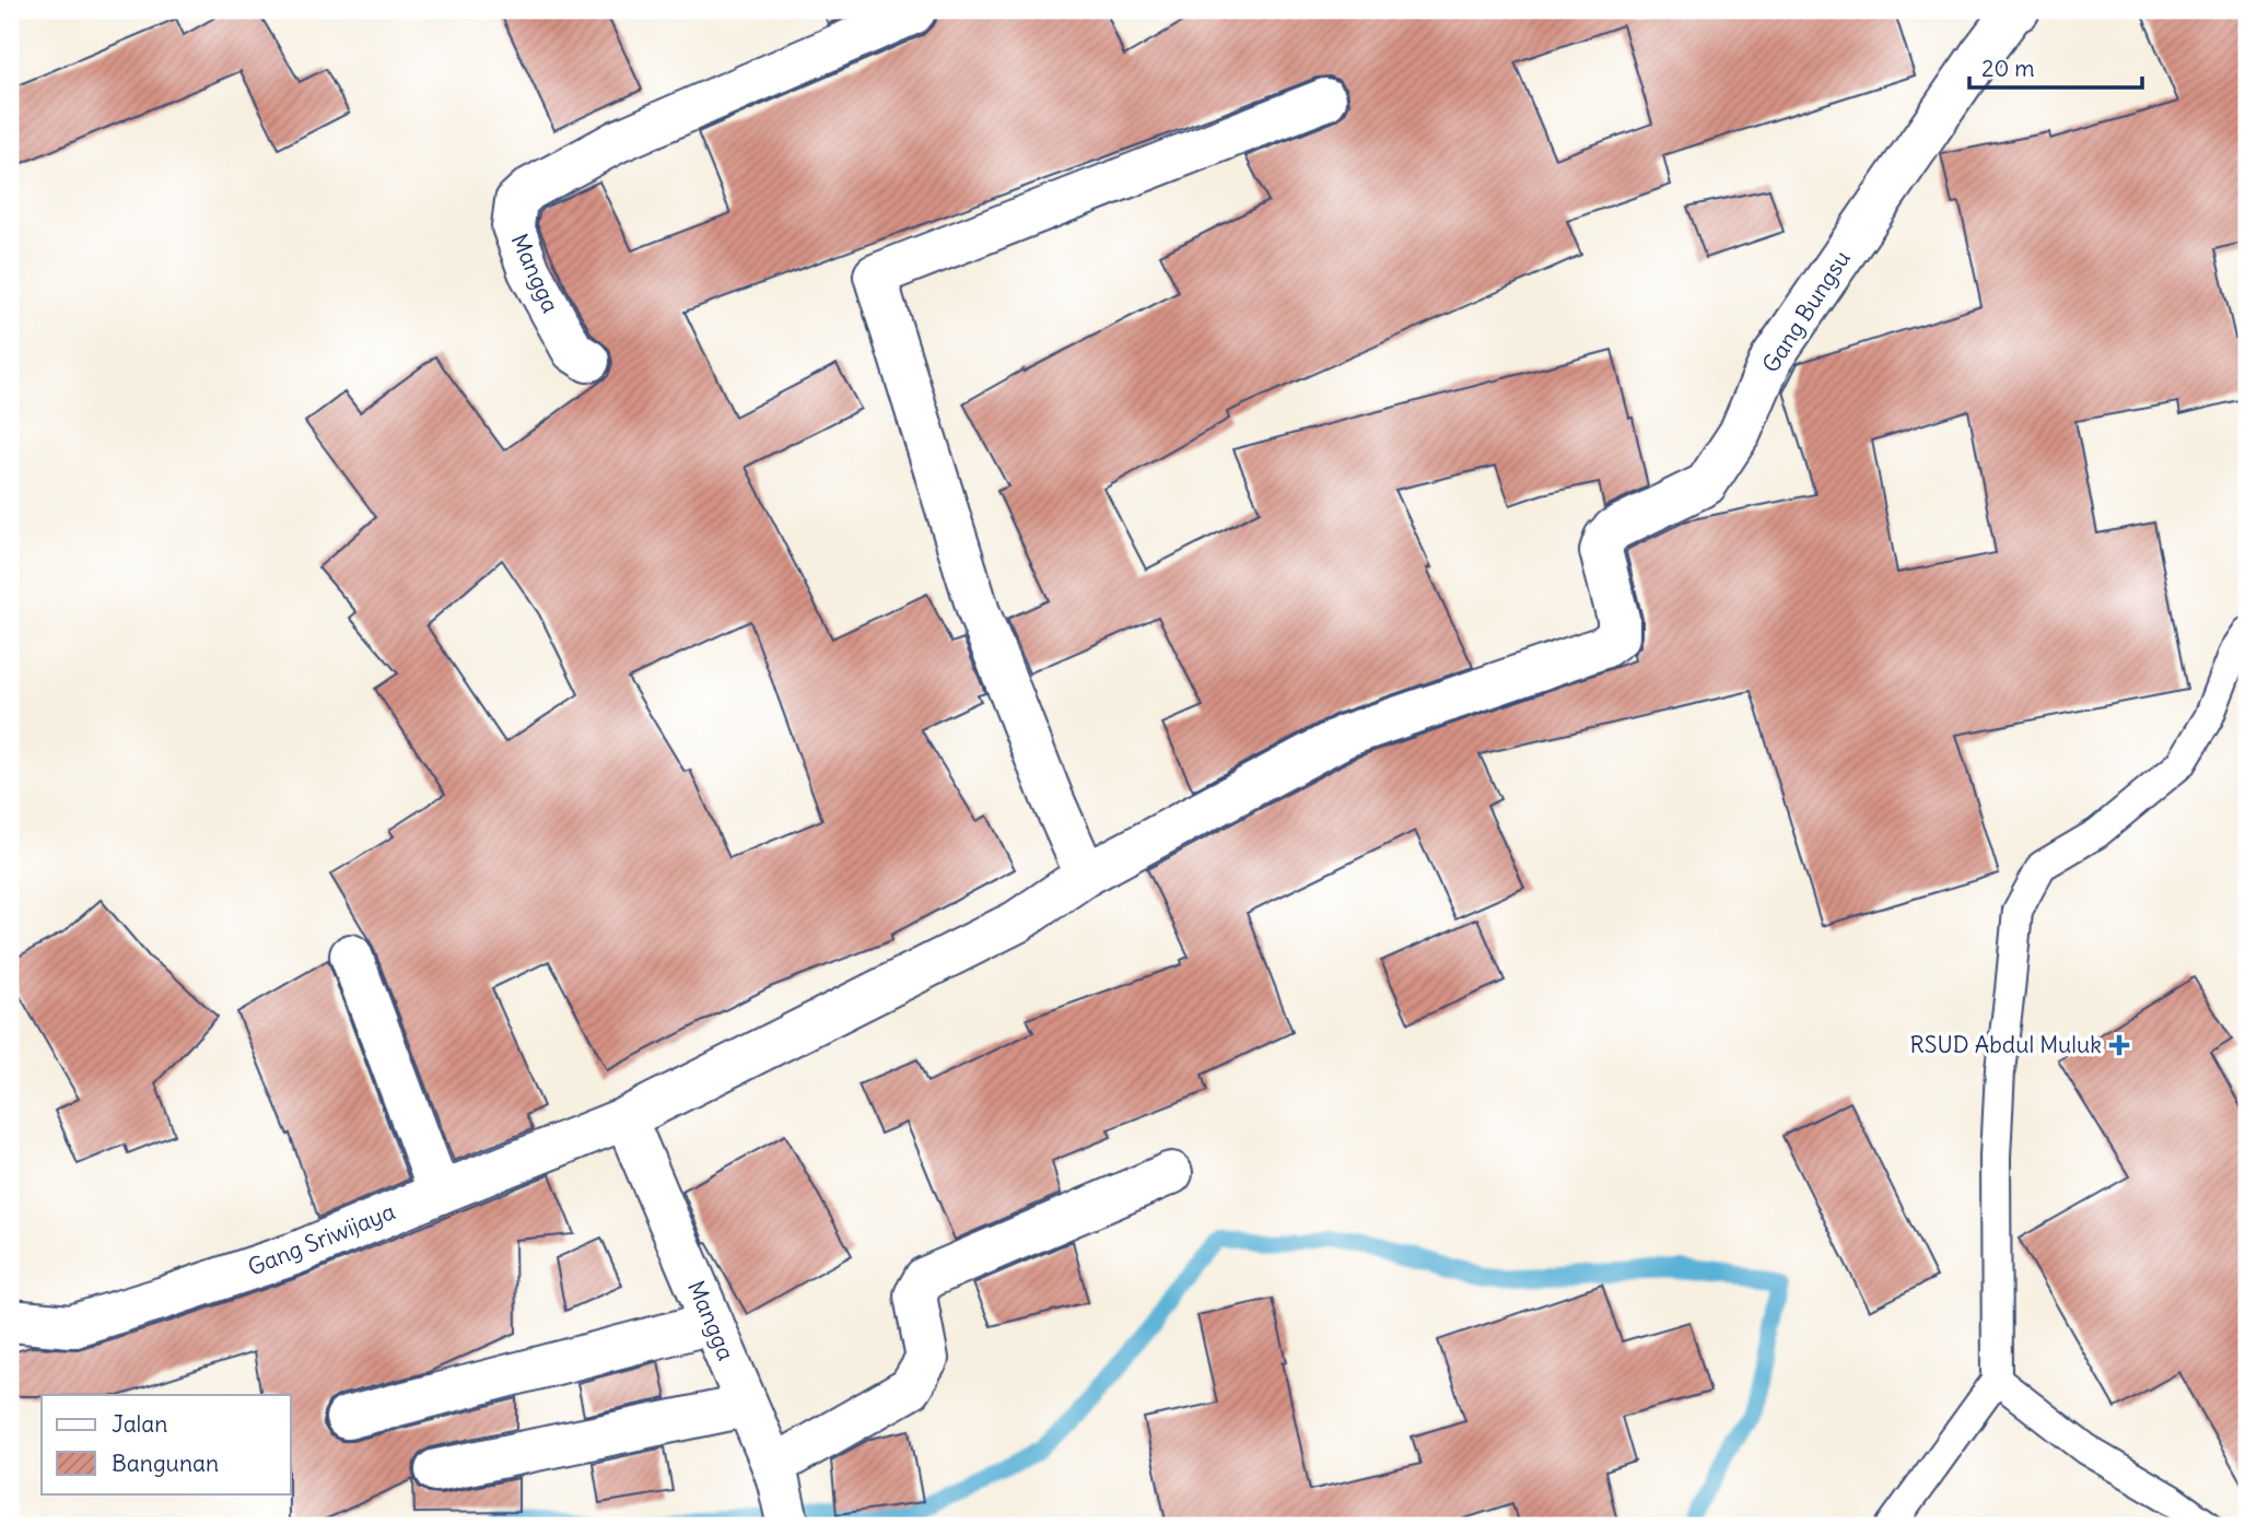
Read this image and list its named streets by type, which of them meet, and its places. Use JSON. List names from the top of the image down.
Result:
{
  "streets": {
    "street": ["Mangga", "Gang Bungsu", "Gang Sriwijaya"]
  },
  "crossings": [
    ["Mangga", "Gang Sriwijaya"],
    ["Gang Bungsu", "Gang Sriwijaya"]
  ],
  "places": {
    "health": ["RSUD Abdul Muluk"]
  },
  "legend": ["Jalan", "Bangunan"],
  "scale_bar": "20 m"
}
